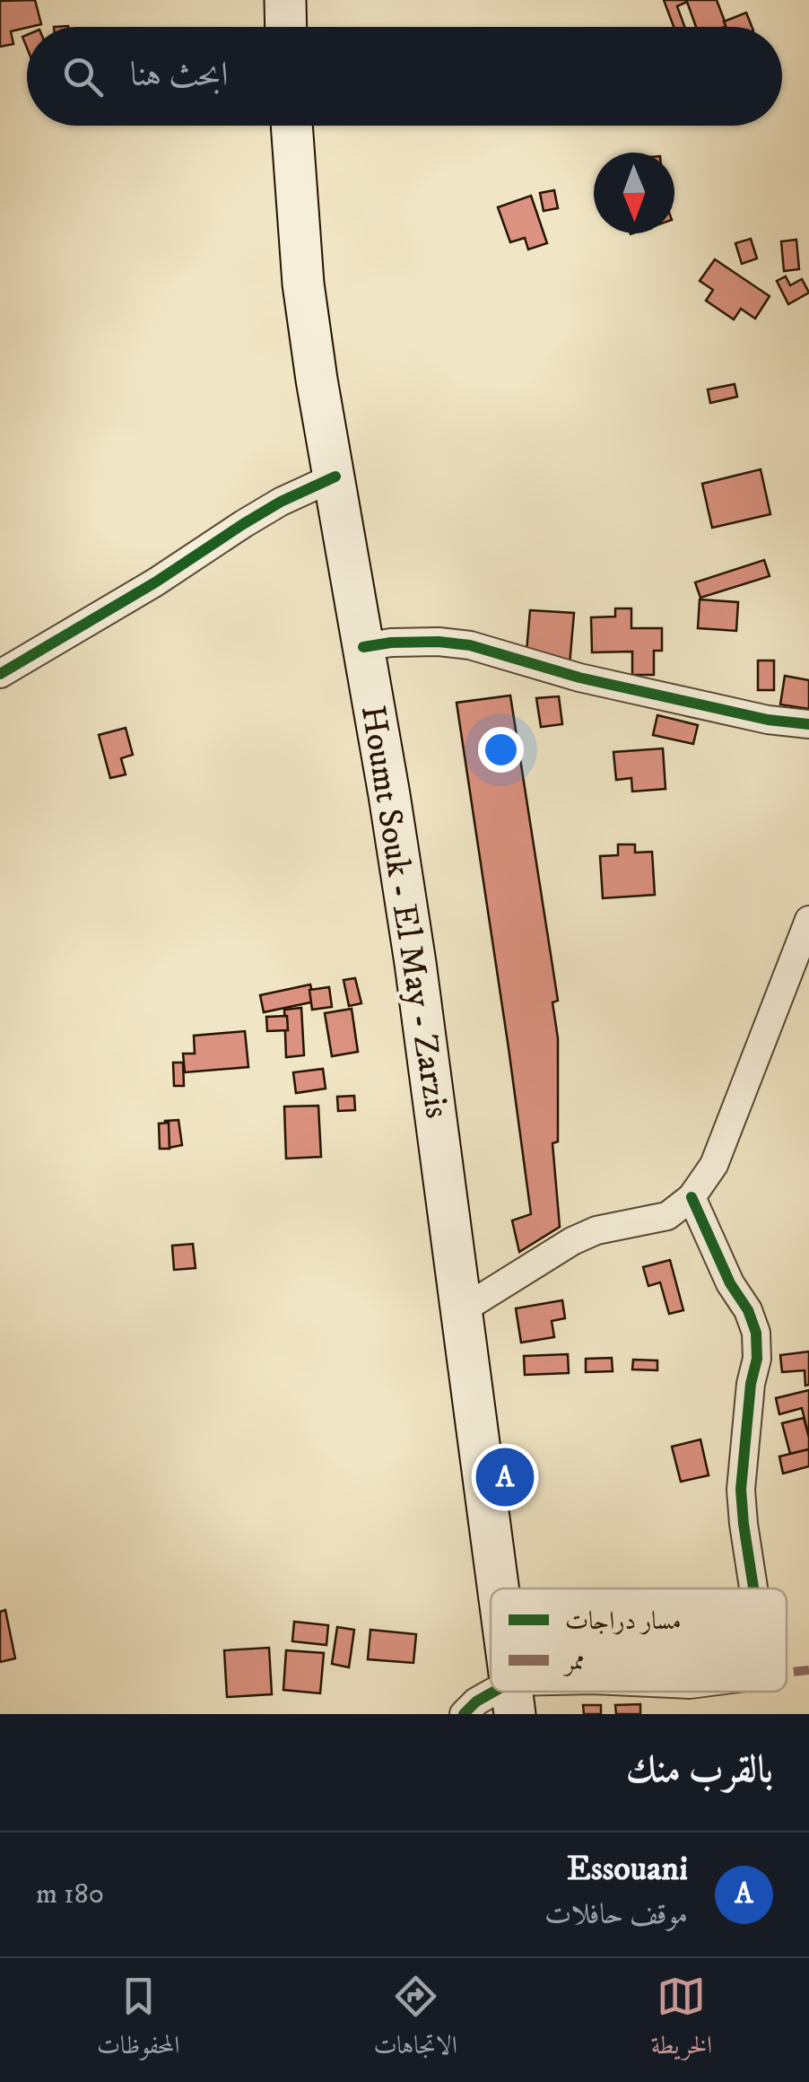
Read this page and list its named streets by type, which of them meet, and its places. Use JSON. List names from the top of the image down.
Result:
{
  "streets": {
    "main road": ["Houmt Souk - El May - Zarzis"]
  },
  "legend": ["مسار دراجات", "ممر"],
  "north": "bottom",
  "page": {
    "search": "ابحث هنا",
    "pins": "A",
    "heading": "بالقرب منك",
    "list": [
      {
        "mark": "A",
        "name": "Essouani",
        "note": "موقف حافلات",
        "value": "180 m"
      }
    ],
    "nav": ["الخريطة", "الاتجاهات", "المحفوظات"]
  }
}
